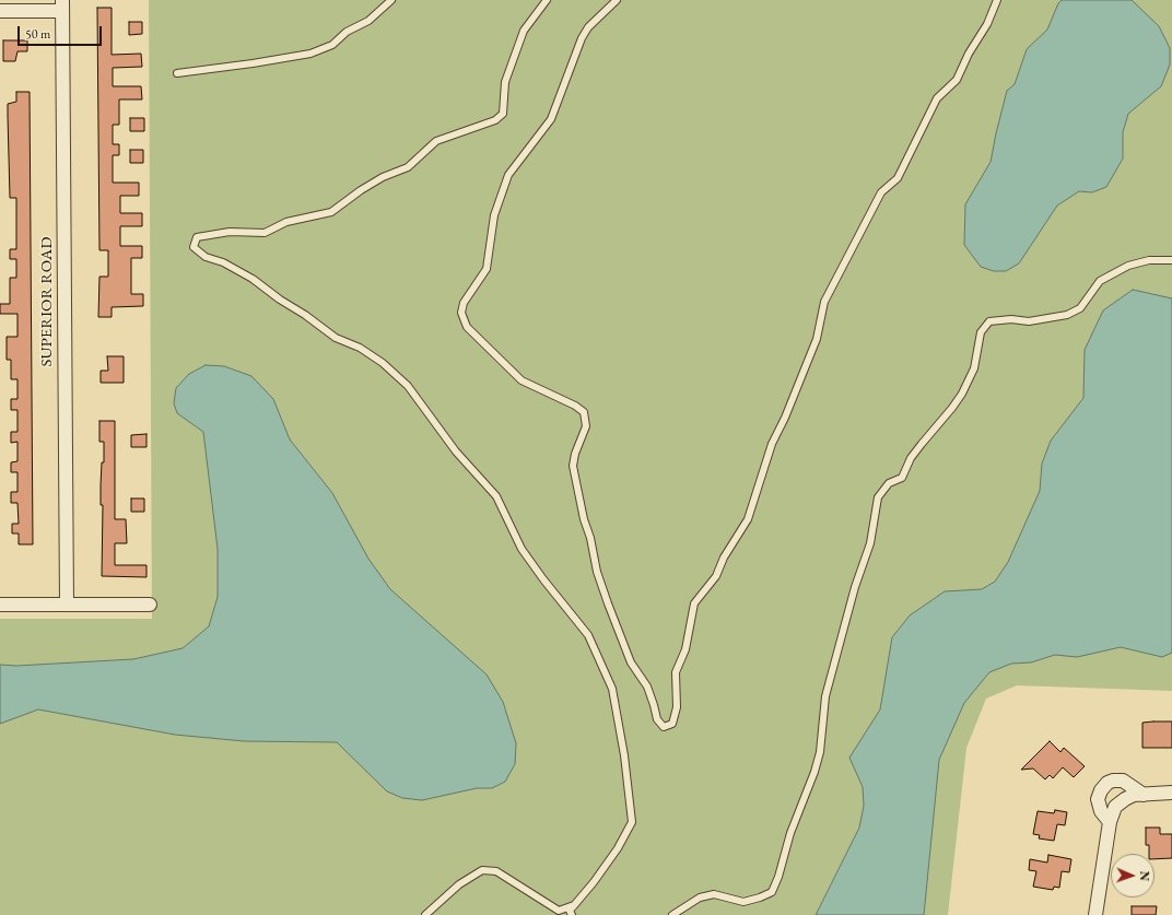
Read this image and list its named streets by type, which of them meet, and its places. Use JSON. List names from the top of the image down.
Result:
{
  "streets": {
    "street": ["SUPERIOR ROAD"]
  },
  "scale_bar": "50 m",
  "north": "right"
}
